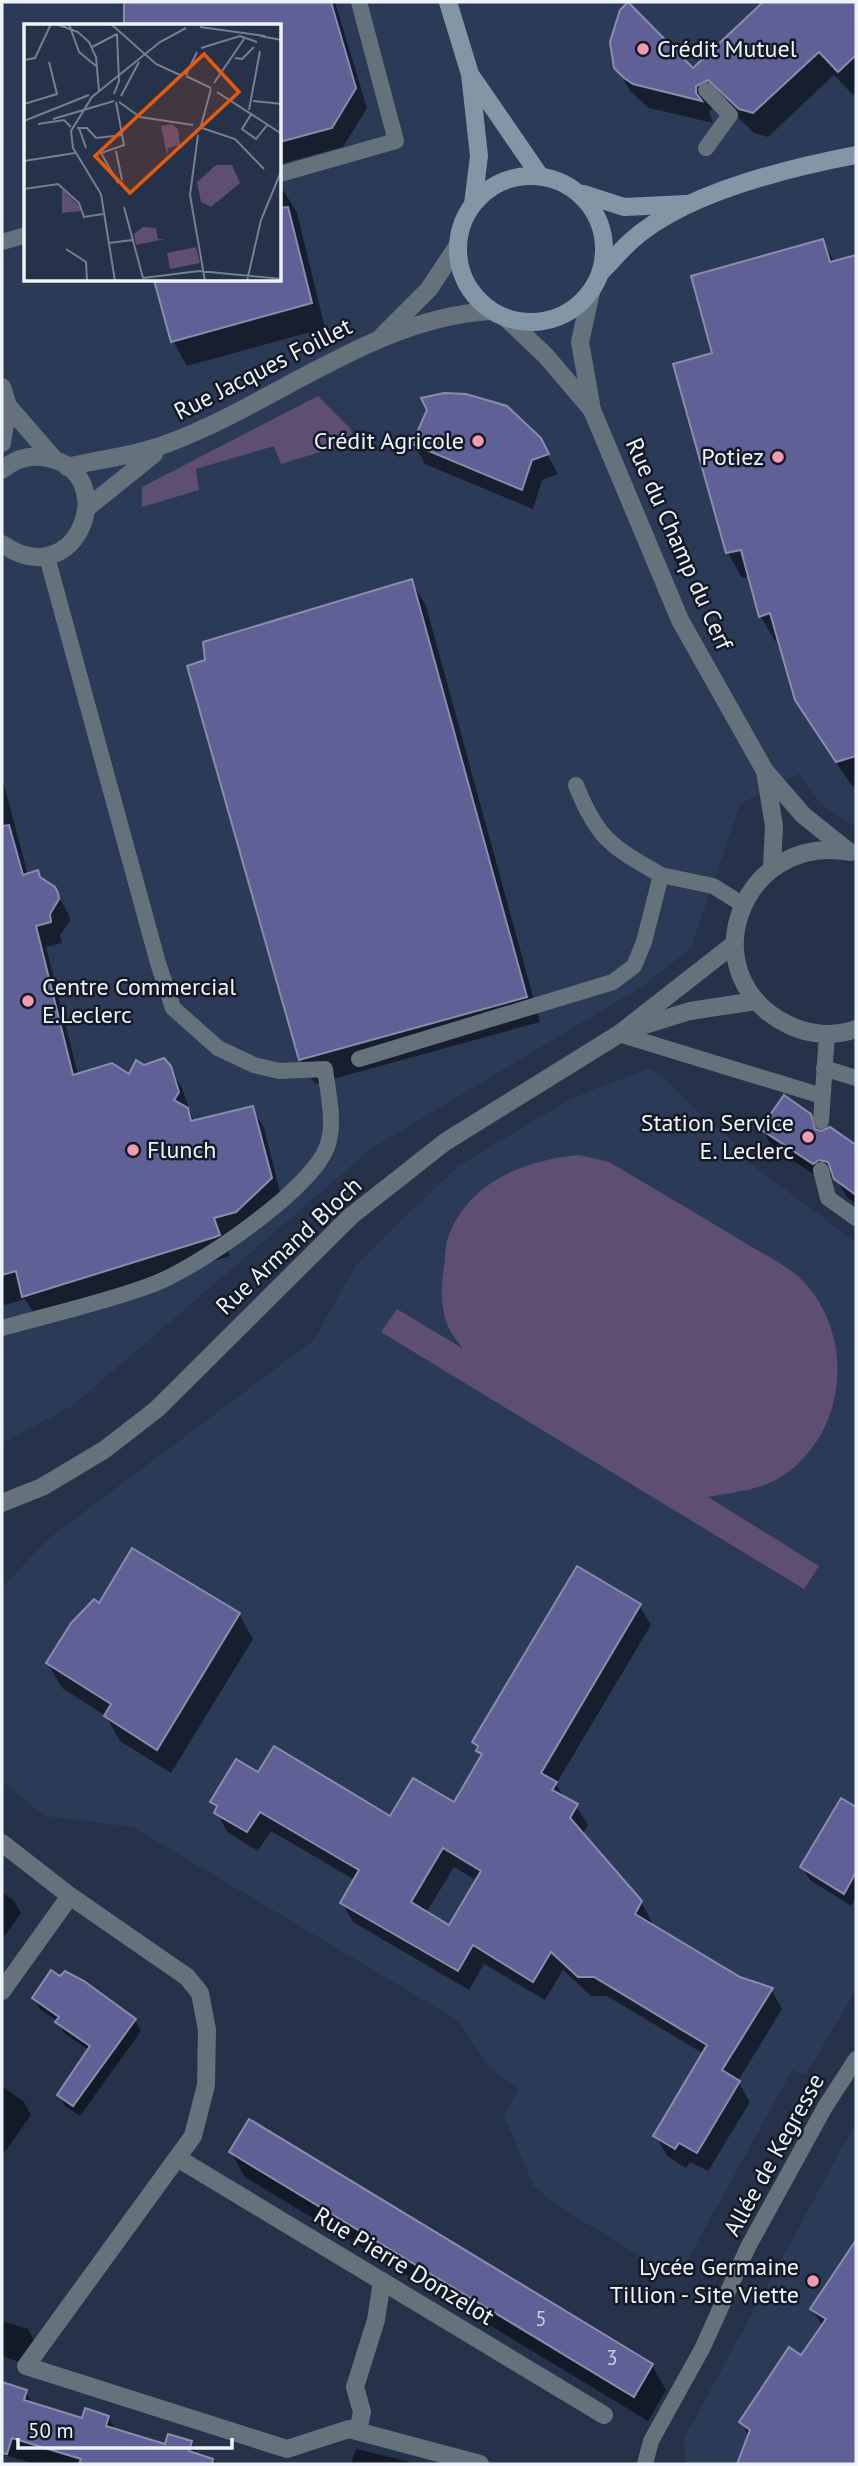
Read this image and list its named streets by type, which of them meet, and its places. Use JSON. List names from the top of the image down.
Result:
{
  "streets": {
    "street": [
      "Rue Jacques Foillet",
      "Rue du Champ du Cerf",
      "Rue Armand Bloch",
      "Rue Pierre Donzelot"
    ],
    "lane": ["Allée de Kegresse"]
  },
  "places": [
    "Crédit Mutuel",
    "Crédit Agricole",
    "Potiez",
    "Centre Commercial E.Leclerc",
    "Station Service E. Leclerc",
    "Flunch",
    "Lycée Germaine Tillion - Site Viette"
  ],
  "house_numbers": ["5", "3"],
  "scale_bar": "50 m"
}
